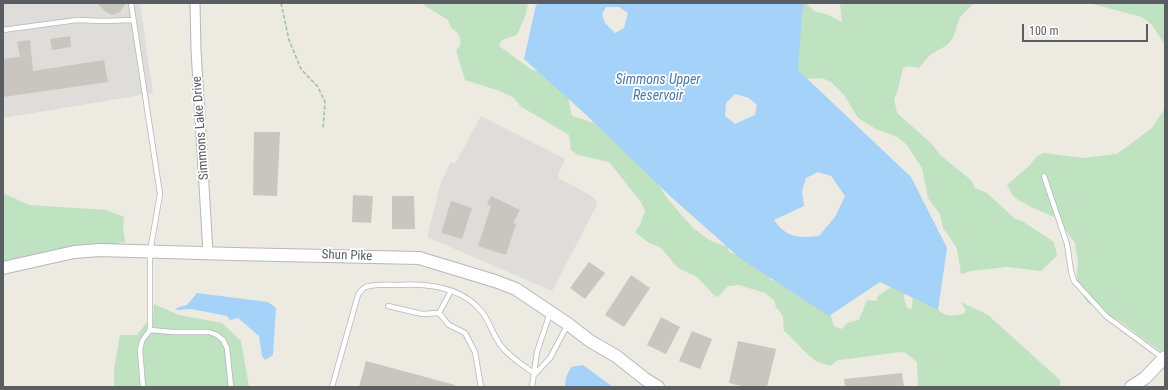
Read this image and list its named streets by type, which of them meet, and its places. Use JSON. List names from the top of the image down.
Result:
{
  "streets": {
    "main road": ["Shun Pike"],
    "street": ["Simmons Lake Drive"]
  },
  "crossings": [
    ["Simmons Lake Drive", "Shun Pike"]
  ],
  "water": ["Simmons Upper Reservoir"],
  "scale_bar": "100 m"
}
